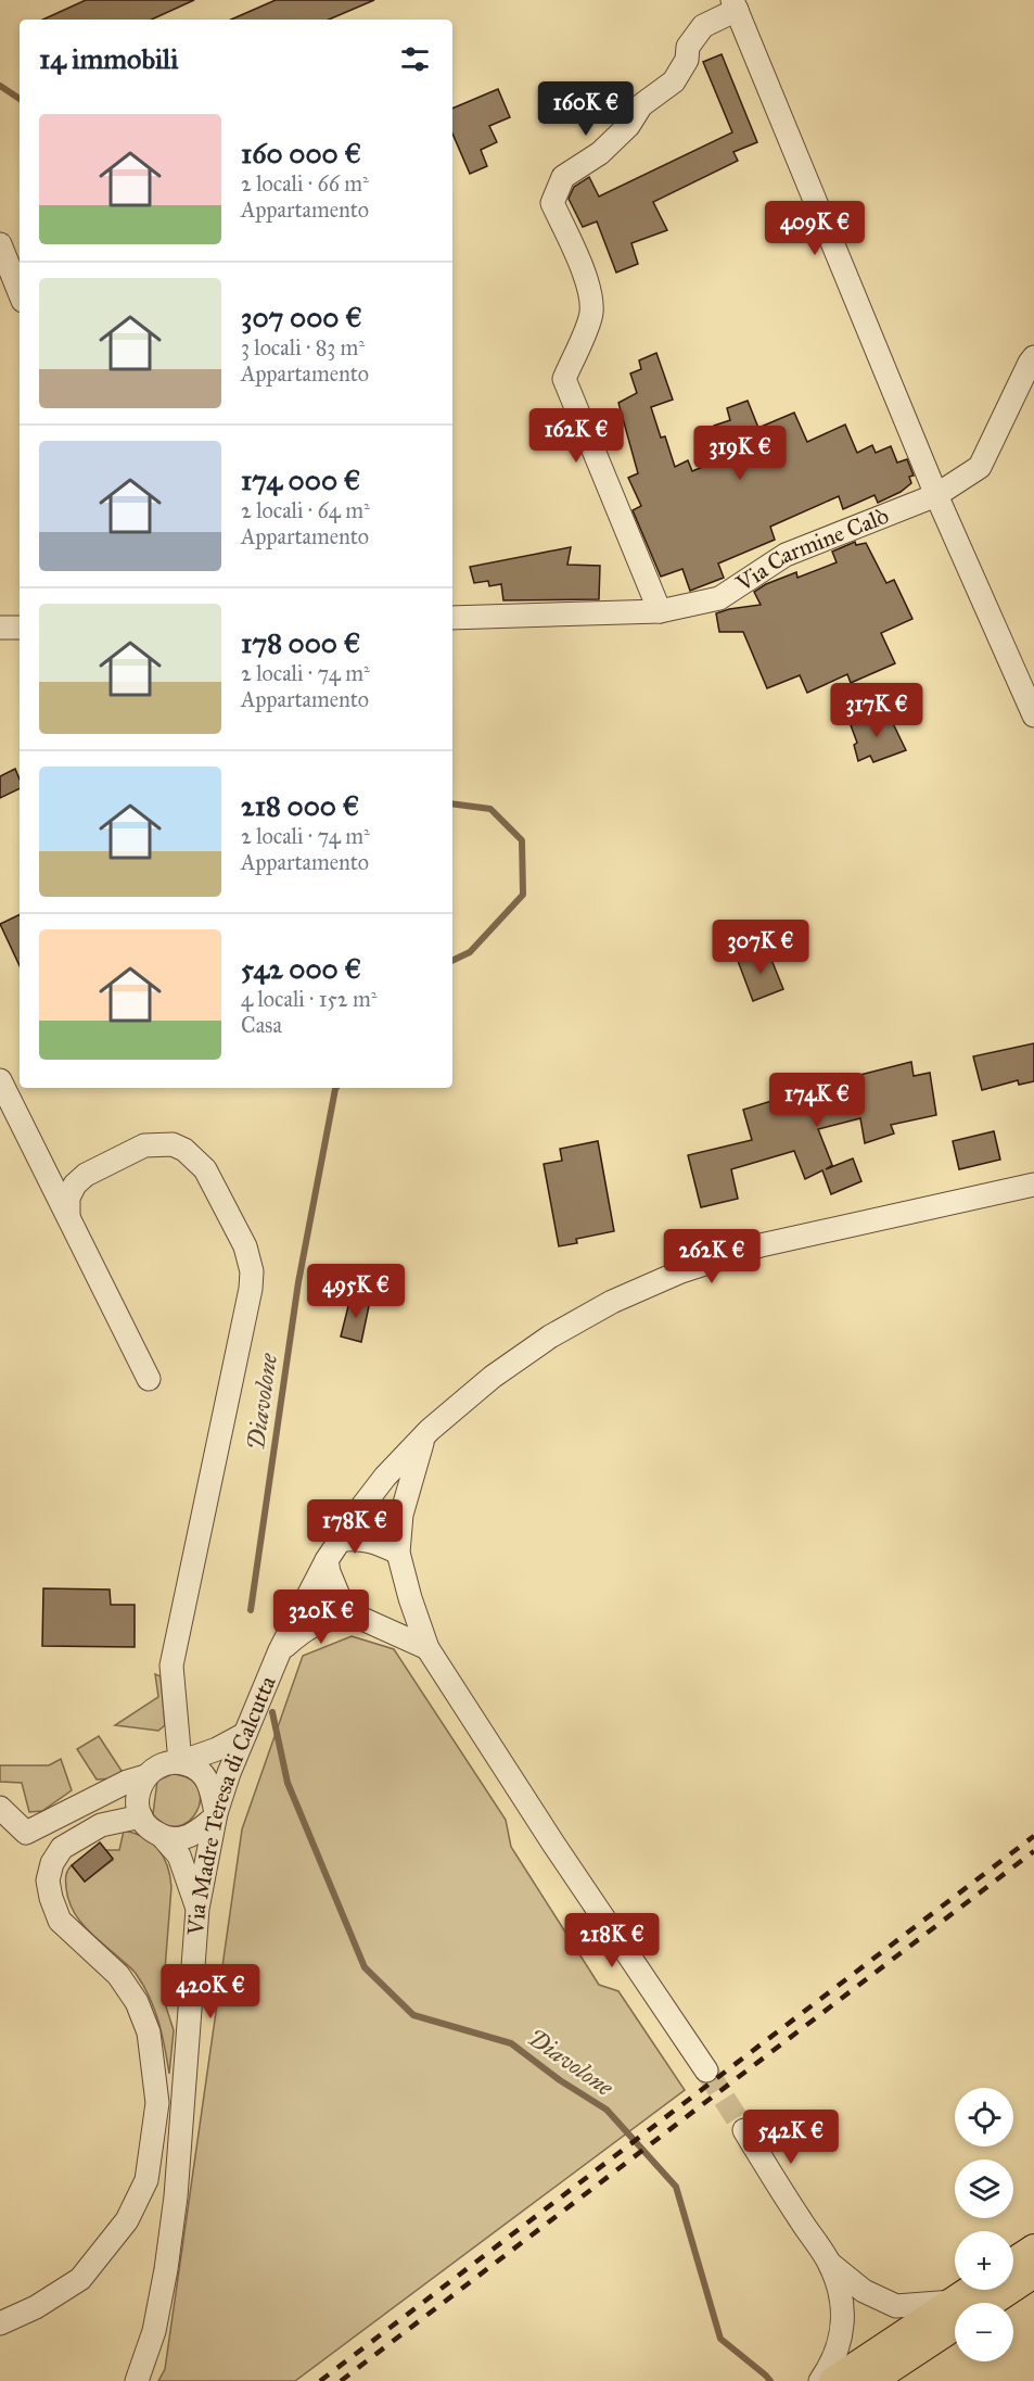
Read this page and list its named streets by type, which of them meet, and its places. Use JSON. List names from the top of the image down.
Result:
{
  "streets": {
    "street": ["Via Carmine Calò", "Via Madre Teresa di Calcutta"]
  },
  "water": ["Diavolone"],
  "page": {
    "heading": "14 immobili",
    "price": [
      "160K €",
      "409K €",
      "162K €",
      "319K €",
      "317K €",
      "307K €",
      "174K €",
      "262K €",
      "495K €",
      "178K €",
      "320K €",
      "218K €",
      "420K €",
      "542K €"
    ],
    "list": [
      {
        "name": "160 000 €",
        "note": "2 locali · 66 m² · Appartamento"
      },
      {
        "name": "307 000 €",
        "note": "3 locali · 83 m² · Appartamento"
      },
      {
        "name": "174 000 €",
        "note": "2 locali · 64 m² · Appartamento"
      },
      {
        "name": "178 000 €",
        "note": "2 locali · 74 m² · Appartamento"
      },
      {
        "name": "218 000 €",
        "note": "2 locali · 74 m² · Appartamento"
      },
      {
        "name": "542 000 €",
        "note": "4 locali · 152 m² · Casa"
      }
    ],
    "map_buttons": ["+", "−"]
  }
}
